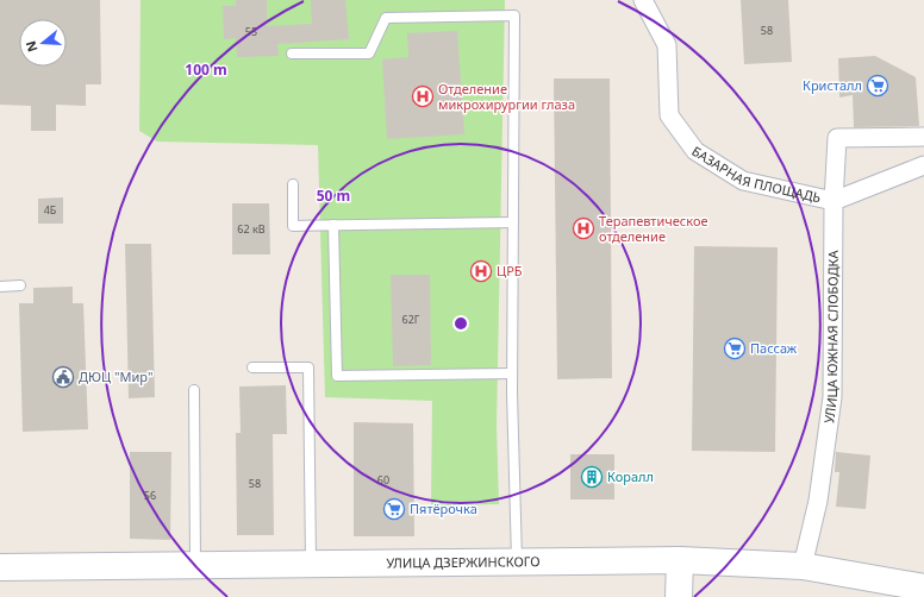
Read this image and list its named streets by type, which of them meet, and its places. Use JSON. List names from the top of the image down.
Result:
{
  "streets": {
    "main road": ["УЛИЦА ДЗЕРЖИНСКОГО"],
    "street": ["БАЗАРНАЯ ПЛОЩАДЬ", "УЛИЦА ЮЖНАЯ СЛОБОДКА"]
  },
  "crossings": [
    ["БАЗАРНАЯ ПЛОЩАДЬ", "УЛИЦА ЮЖНАЯ СЛОБОДКА"],
    ["УЛИЦА ЮЖНАЯ СЛОБОДКА", "УЛИЦА ДЗЕРЖИНСКОГО"]
  ],
  "places": {
    "supermarket": ["Кристалл", "Пассаж", "Пятёрочка"],
    "hospital": ["Отделение микрохирургии глаза", "Терапевтическое отделение", "ЦРБ"],
    "public building": ["ДЮЦ \"Мир\""],
    "building": ["Коралл"]
  },
  "house_numbers": [
    "58",
    "55",
    "4Б",
    "62 кВ",
    "62Г",
    "60",
    "58",
    "56"
  ],
  "north": "left",
  "rings": ["100 m", "50 m"]
}
